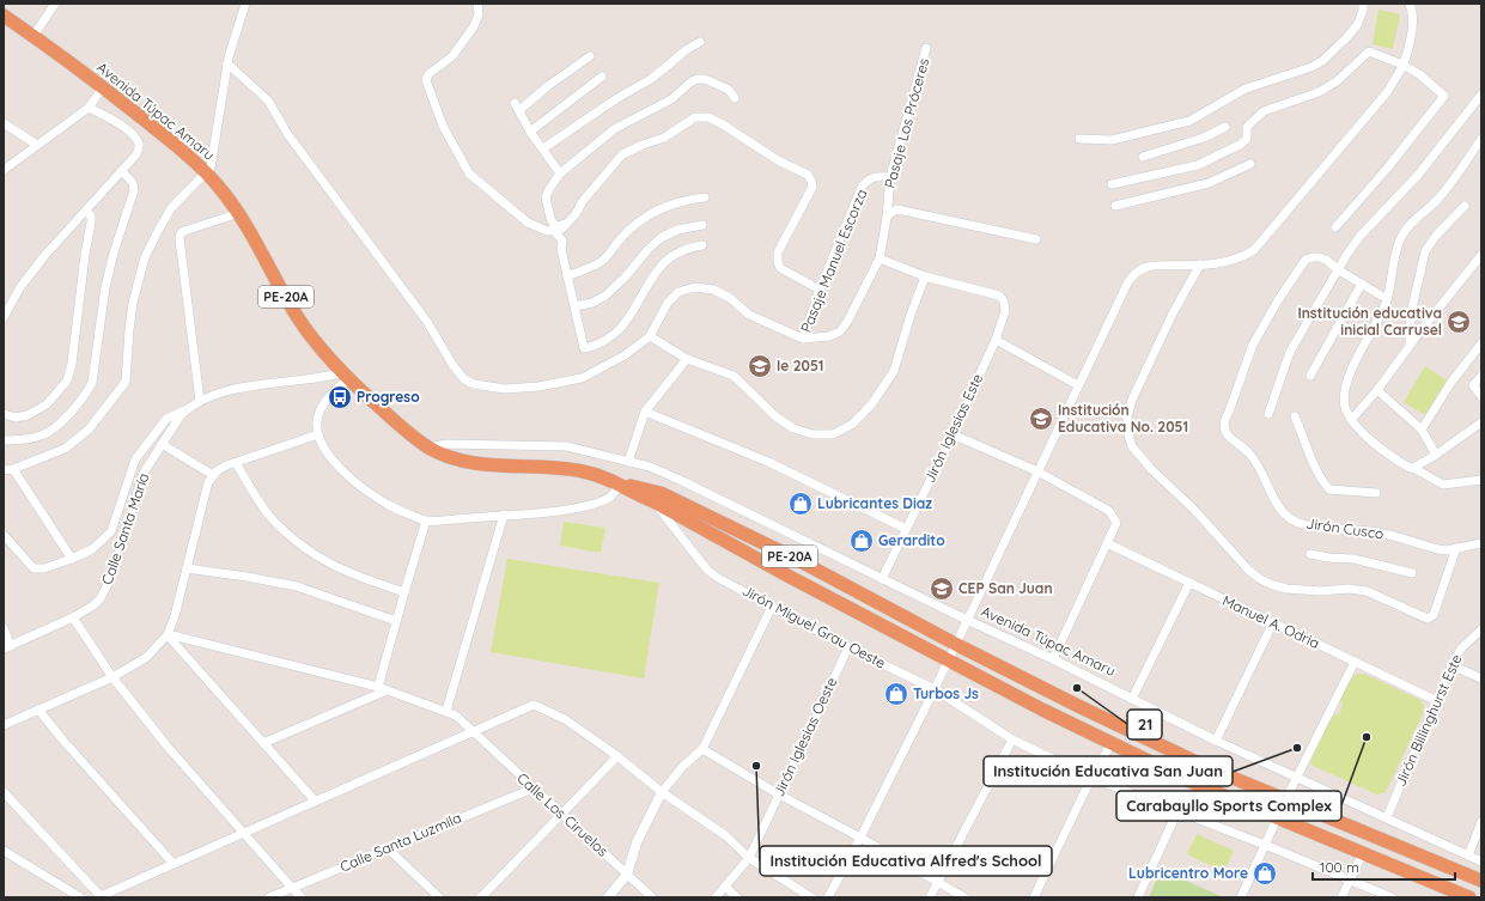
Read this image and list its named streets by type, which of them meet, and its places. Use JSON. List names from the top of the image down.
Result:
{
  "streets": {
    "highway": ["Avenida Túpac Amaru", "PE-20A"],
    "street": [
      "Pasaje Los Próceres",
      "Pasaje Manuel Escorza",
      "Jirón Iglesias Este",
      "Calle Santa María",
      "Jirón Cusco",
      "Manuel A. Odria",
      "Jirón Miguel Grau Oeste",
      "Jirón Billinghurst Este",
      "Jirón Iglesias Oeste",
      "Calle Los Ciruelos",
      "Calle Santa Luzmila"
    ]
  },
  "crossings": [
    ["Avenida Túpac Amaru", "Jirón Iglesias Este"],
    ["Avenida Túpac Amaru", "Calle Santa María"],
    ["Avenida Túpac Amaru", "Jirón Miguel Grau Oeste"],
    ["Avenida Túpac Amaru", "Jirón Billinghurst Este"],
    ["Pasaje Los Próceres", "Pasaje Manuel Escorza"],
    ["Manuel A. Odria", "Jirón Billinghurst Este"],
    ["Jirón Miguel Grau Oeste", "Jirón Iglesias Oeste"],
    ["Calle Los Ciruelos", "Calle Santa Luzmila"]
  ],
  "places": {
    "school or university": [
      "Institución educativa inicial Carrusel",
      "Ie 2051",
      "Institución Educativa No. 2051",
      "CEP San Juan"
    ],
    "bus stop": ["Progreso"],
    "shop": [
      "Lubricantes Diaz",
      "Gerardito",
      "Turbos Js",
      "Lubricentro More"
    ],
    "other": [
      "21",
      "Carabayllo Sports Complex",
      "Institución Educativa San Juan",
      "Institución Educativa Alfred's School"
    ]
  },
  "scale_bar": "100 m"
}
